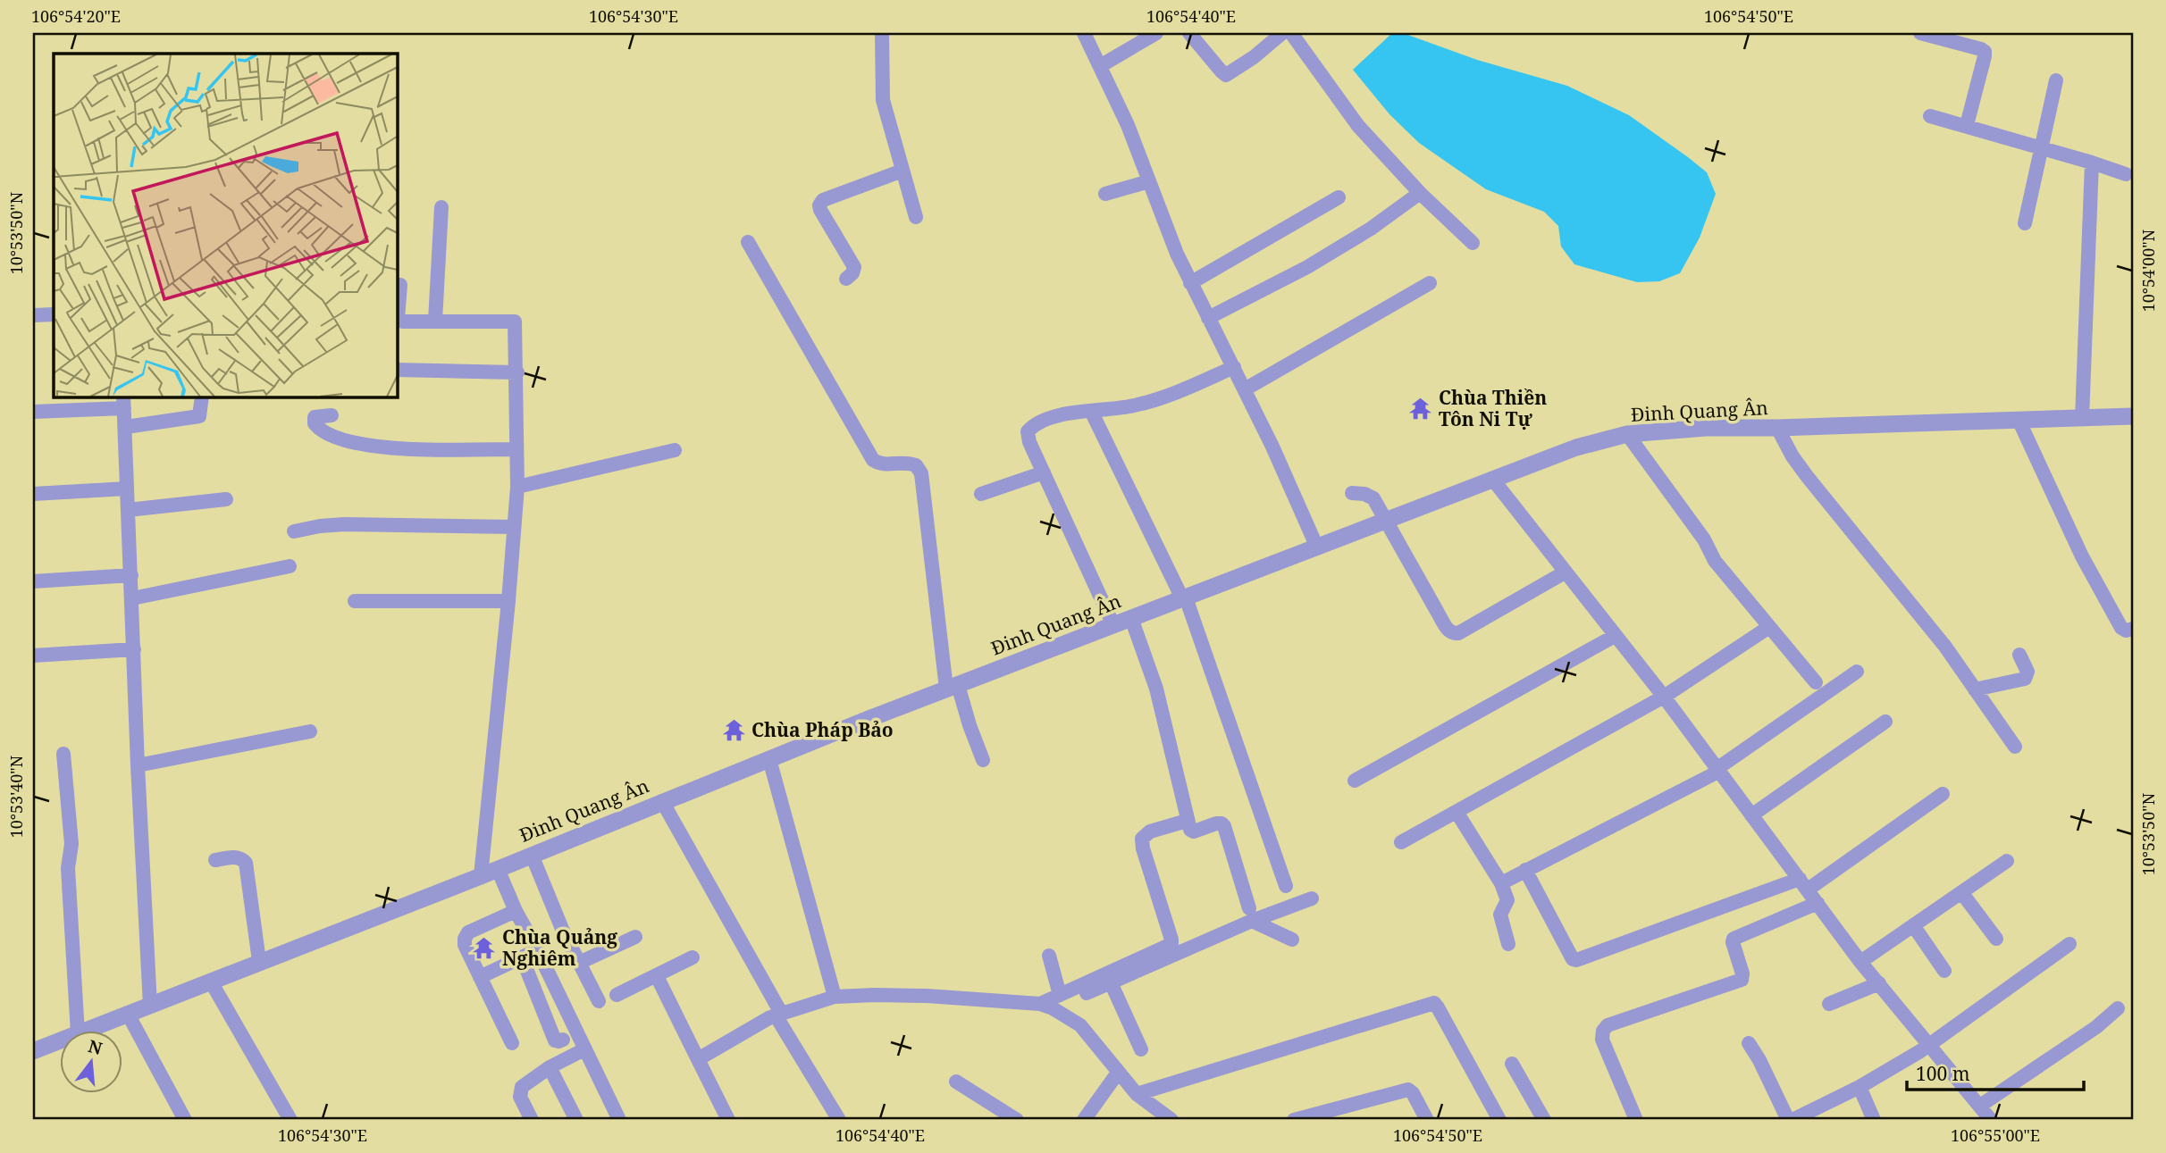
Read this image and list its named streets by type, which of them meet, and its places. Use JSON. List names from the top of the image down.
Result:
{
  "streets": {
    "street": ["Đinh Quang Ân"]
  },
  "places": {
    "temple": ["Chùa Thiền Tôn Ni Tự", "Chùa Pháp Bảo", "Chùa Quảng Nghiêm"]
  },
  "scale_bar": "100 m",
  "north": "top",
  "coordinates": [
    "106°54'20\"E",
    "106°54'30\"E",
    "106°54'40\"E",
    "106°54'50\"E",
    "10°53'50\"N",
    "10°54'00\"N",
    "10°53'40\"N",
    "106°55'00\"E"
  ]
}
